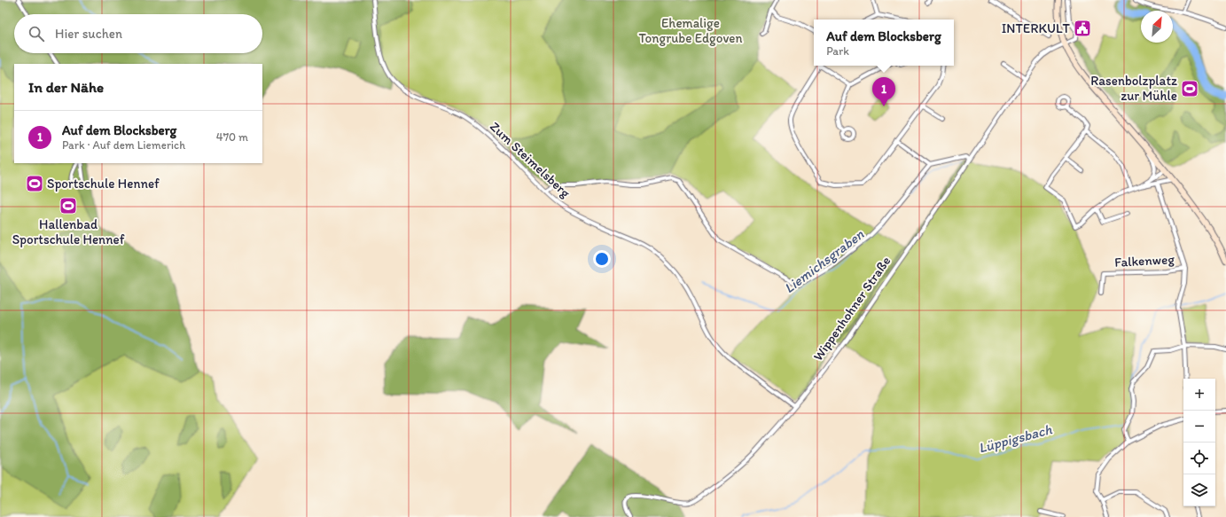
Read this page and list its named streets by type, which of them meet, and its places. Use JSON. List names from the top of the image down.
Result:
{
  "streets": {
    "street": ["Zum Steimelsberg", "Falkenweg", "Wippenhohner Straße"]
  },
  "crossings": [
    ["Zum Steimelsberg", "Wippenhohner Straße"]
  ],
  "water": ["Liemichsgraben", "Lüppigsbach"],
  "parks": ["Ehemalige Tongrube Edgoven"],
  "places": {
    "public building": ["INTERKULT"],
    "sports": ["Rasenbolzplatz zur Mühle", "Sportschule Hennef", "Hallenbad Sportschule Hennef"]
  },
  "north": "top right",
  "page": {
    "search": "Hier suchen",
    "popup": ["Auf dem Blocksberg", "Park"],
    "heading": "In der Nähe",
    "pins": "1",
    "list": [
      {
        "mark": "1",
        "name": "Auf dem Blocksberg",
        "note": "Park · Auf dem Liemerich",
        "value": "470 m"
      }
    ],
    "map_buttons": ["+", "−"]
  }
}
